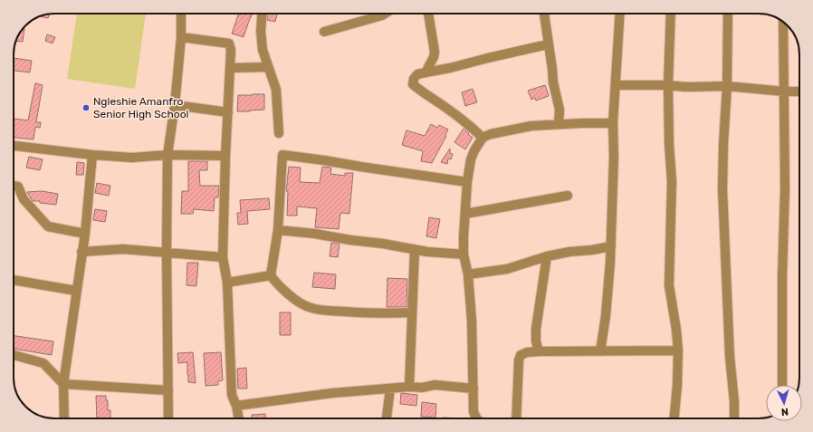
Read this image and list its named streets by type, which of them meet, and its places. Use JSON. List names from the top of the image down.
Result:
{
  "places": ["Ngleshie Amanfro Senior High School"],
  "north": "bottom"
}
